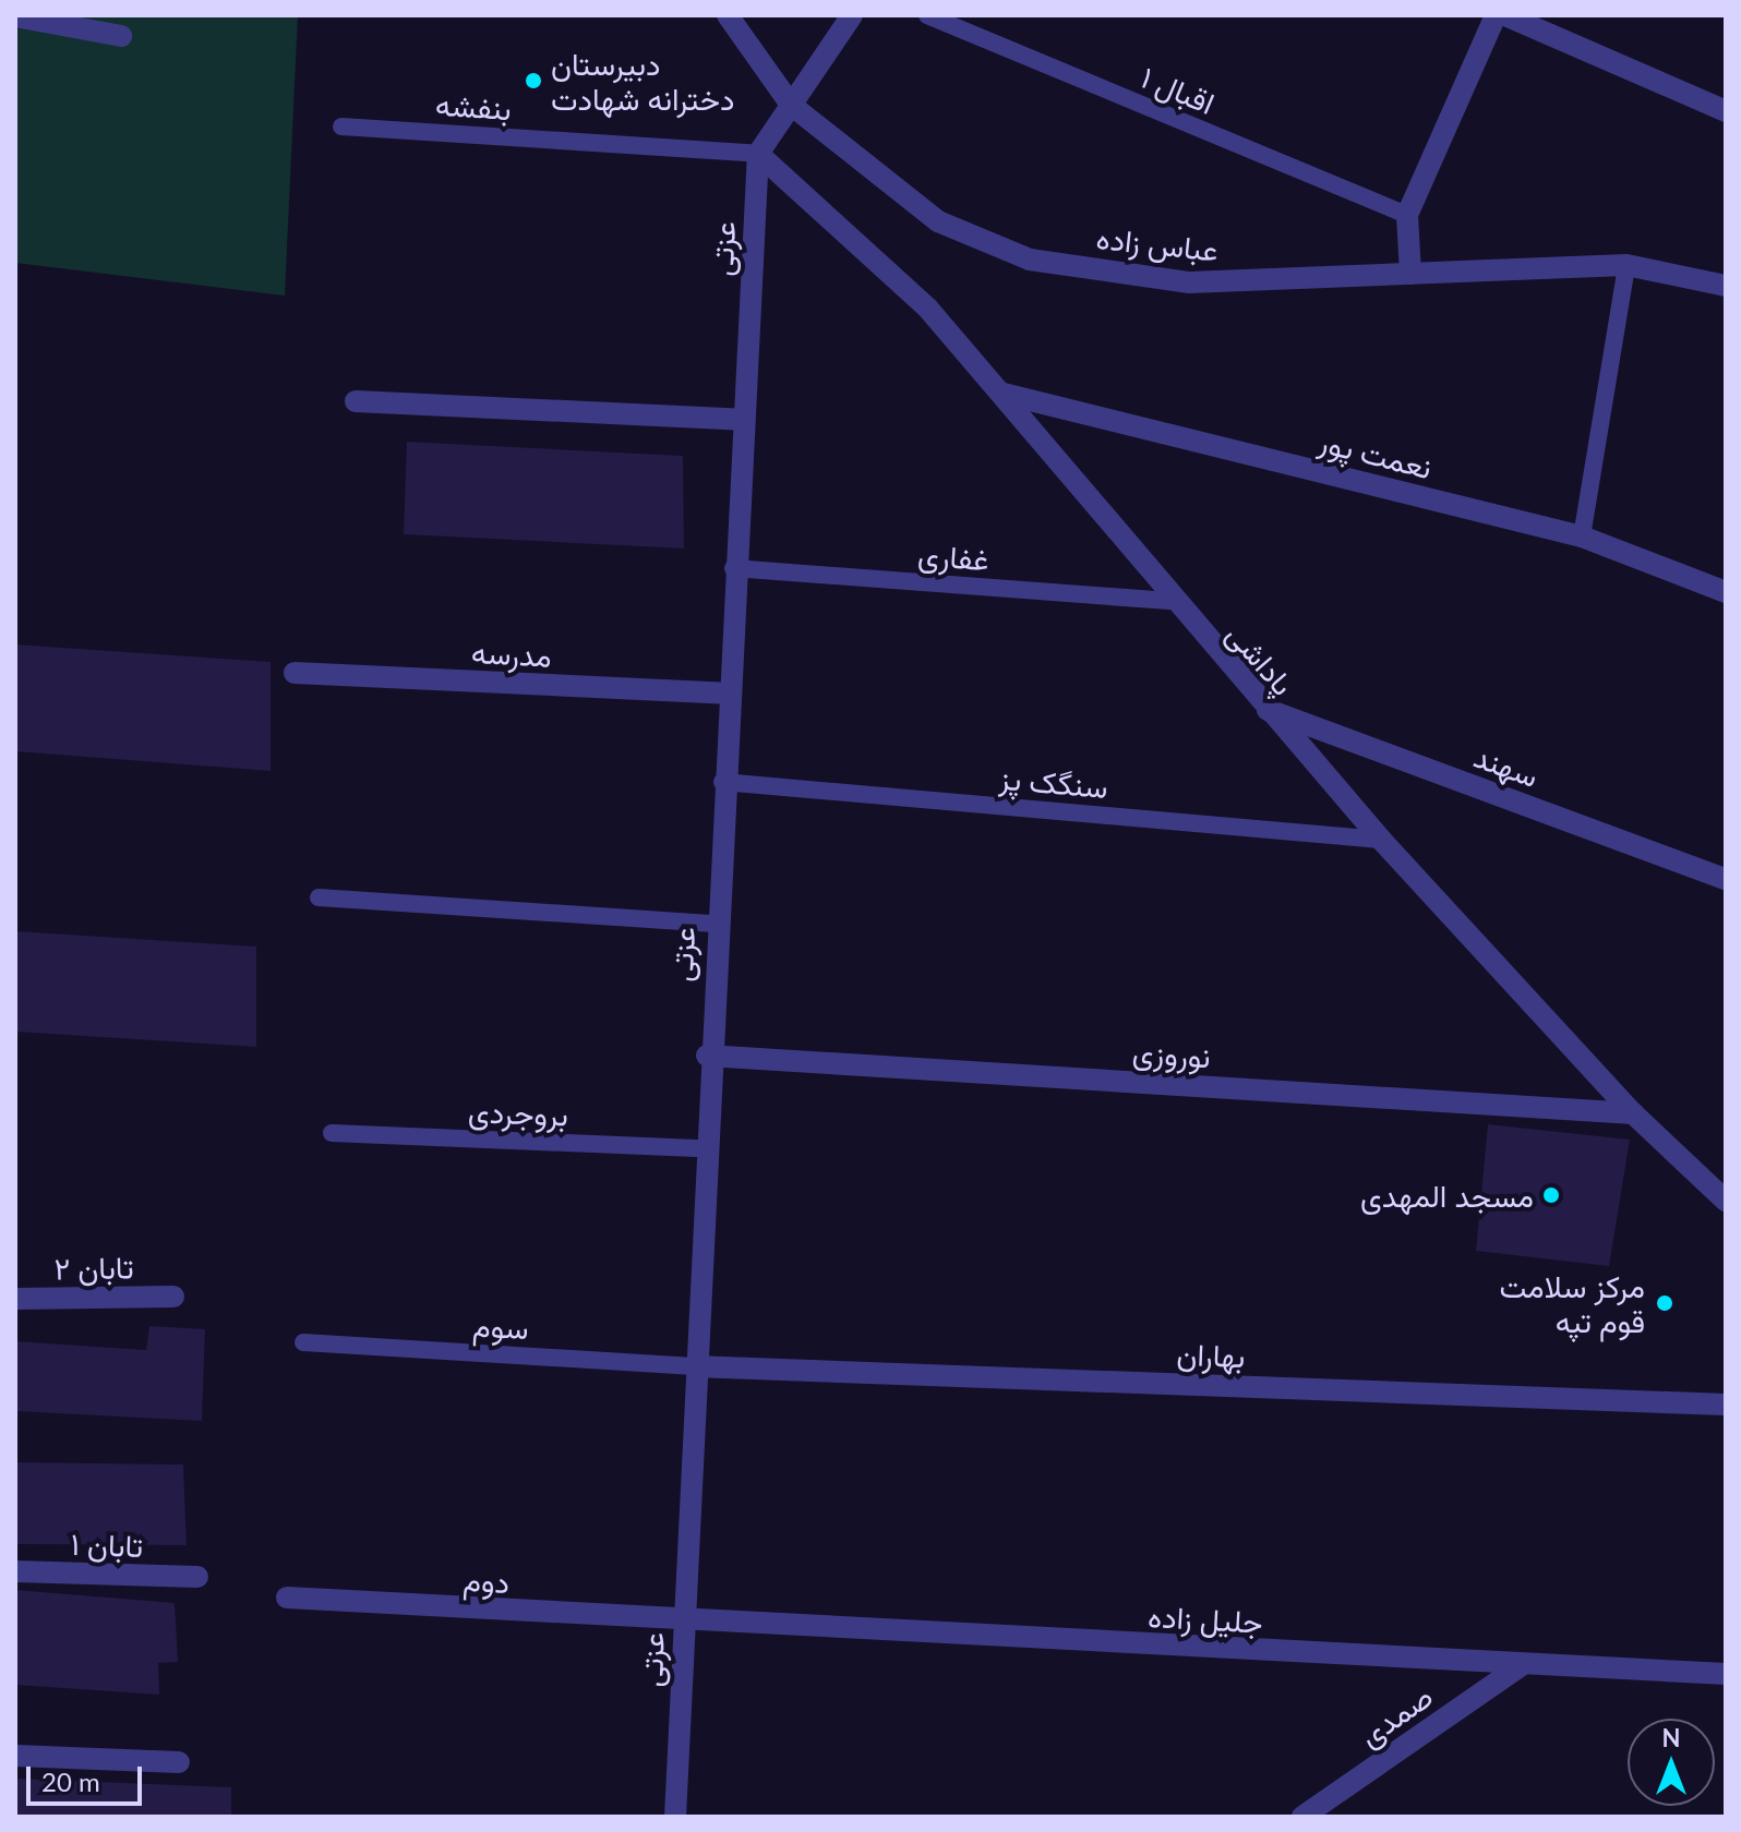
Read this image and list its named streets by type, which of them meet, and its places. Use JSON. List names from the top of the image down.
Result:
{
  "streets": {
    "street": [
      "عباس زاده",
      "عزتی",
      "نعمت پور",
      "مدرسه",
      "پاداشی",
      "سهند",
      "نوروزی",
      "تابان ۲",
      "بهاران",
      "تابان ۱",
      "دوم",
      "جلیل زاده",
      "صمدی"
    ],
    "lane": [
      "اقبال ۱",
      "بنفشه",
      "غفاری",
      "سنگک پز",
      "بروجردی",
      "سوم"
    ]
  },
  "crossings": [
    ["بنفشه", "عزتی"],
    ["بنفشه", "پاداشی"],
    ["عزتی", "غفاری"],
    ["عزتی", "مدرسه"],
    ["عزتی", "پاداشی"],
    ["عزتی", "سنگک پز"],
    ["عزتی", "نوروزی"],
    ["عزتی", "بروجردی"],
    ["عزتی", "سوم"],
    ["عزتی", "بهاران"],
    ["عزتی", "دوم"],
    ["عزتی", "جلیل زاده"],
    ["نعمت پور", "پاداشی"],
    ["غفاری", "پاداشی"],
    ["پاداشی", "سهند"],
    ["پاداشی", "سنگک پز"],
    ["پاداشی", "نوروزی"],
    ["سوم", "بهاران"],
    ["دوم", "جلیل زاده"],
    ["جلیل زاده", "صمدی"]
  ],
  "places": ["دبیرستان دخترانه شهادت", "مسجد المهدی", "مرکز سلامت قوم تپه"],
  "scale_bar": "20 m",
  "north": "top"
}
